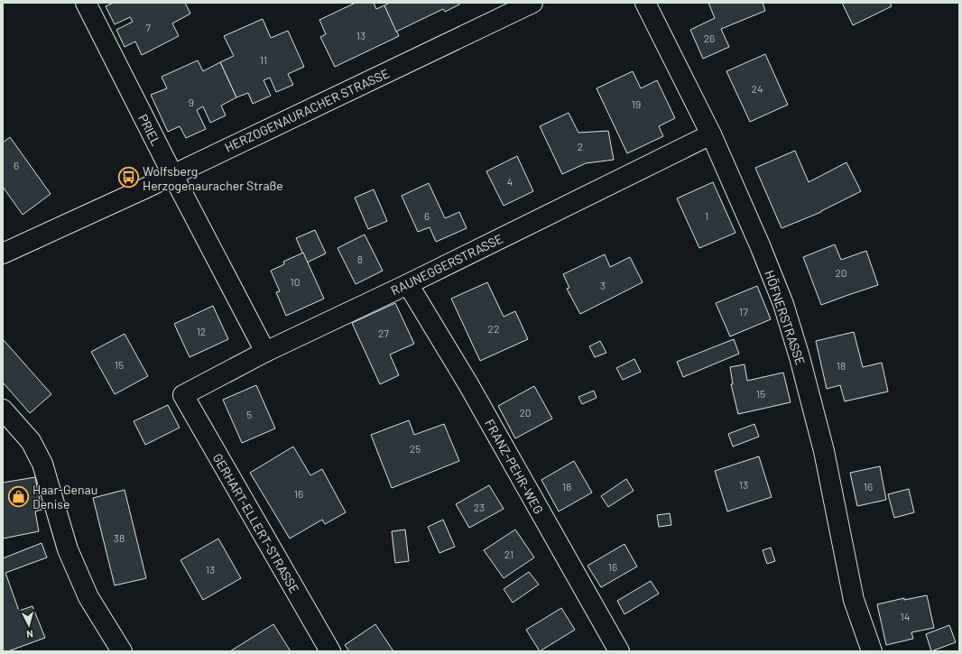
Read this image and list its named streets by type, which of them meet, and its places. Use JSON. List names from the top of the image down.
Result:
{
  "streets": {
    "street": [
      "HERZOGENAURACHER STRASSE",
      "PRIEL",
      "RAUNEGGERSTRASSE",
      "HÖFNERSTRASSE",
      "FRANZ-PEHR-WEG",
      "GERHART-ELLERT-STRASSE"
    ]
  },
  "crossings": [
    ["HERZOGENAURACHER STRASSE", "PRIEL"],
    ["PRIEL", "RAUNEGGERSTRASSE"],
    ["RAUNEGGERSTRASSE", "HÖFNERSTRASSE"],
    ["RAUNEGGERSTRASSE", "FRANZ-PEHR-WEG"],
    ["RAUNEGGERSTRASSE", "GERHART-ELLERT-STRASSE"]
  ],
  "places": {
    "bus stop": ["Wolfsberg Herzogenauracher Straße"],
    "shop": ["Haar-Genau Denise"]
  },
  "house_numbers": [
    "7",
    "13",
    "26",
    "11",
    "24",
    "9",
    "19",
    "2",
    "6",
    "4",
    "6",
    "1",
    "8",
    "20",
    "10",
    "3",
    "17",
    "22",
    "12",
    "27",
    "15",
    "18",
    "15",
    "20",
    "5",
    "25",
    "13",
    "18",
    "16",
    "16",
    "23",
    "38",
    "21",
    "16",
    "13",
    "14"
  ],
  "north": "bottom"
}
